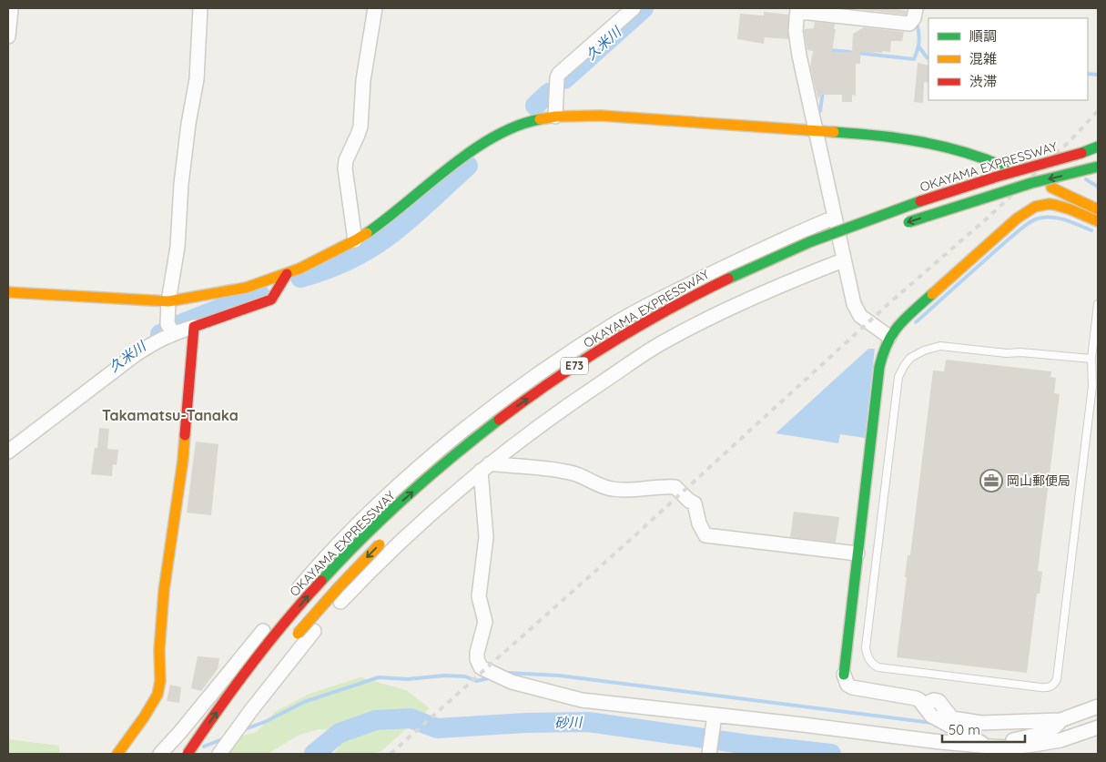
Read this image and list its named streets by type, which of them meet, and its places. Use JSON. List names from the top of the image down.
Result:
{
  "streets": {
    "main road": ["OKAYAMA EXPRESSWAY", "E73"]
  },
  "districts": ["Takamatsu-Tanaka"],
  "water": ["久米川", "砂川"],
  "places": {
    "office": ["岡山郵便局"]
  },
  "legend": ["順調", "混雑", "渋滞"],
  "scale_bar": "50 m"
}
